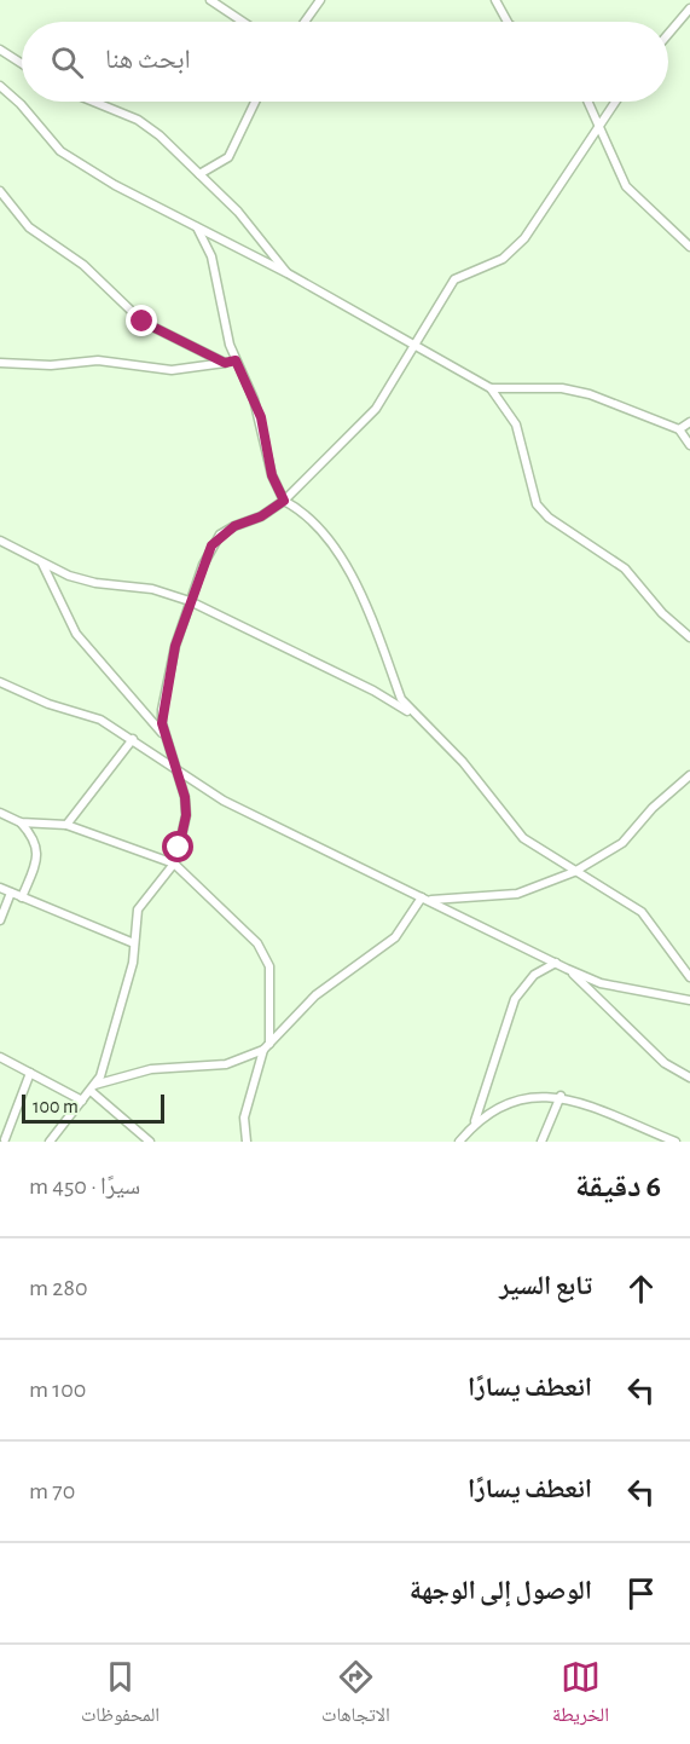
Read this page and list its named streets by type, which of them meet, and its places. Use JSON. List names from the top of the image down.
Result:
{
  "scale_bar": "100 m",
  "page": {
    "search": "ابحث هنا",
    "scale": "100 m",
    "heading": ["6 دقيقة", "سيرًا · 450 m"],
    "list": [
      ["تابع السير", "280 m"],
      ["انعطف يسارًا", "100 m"],
      ["انعطف يسارًا", "70 m"],
      "الوصول إلى الوجهة"
    ],
    "nav": ["الخريطة", "الاتجاهات", "المحفوظات"]
  }
}
